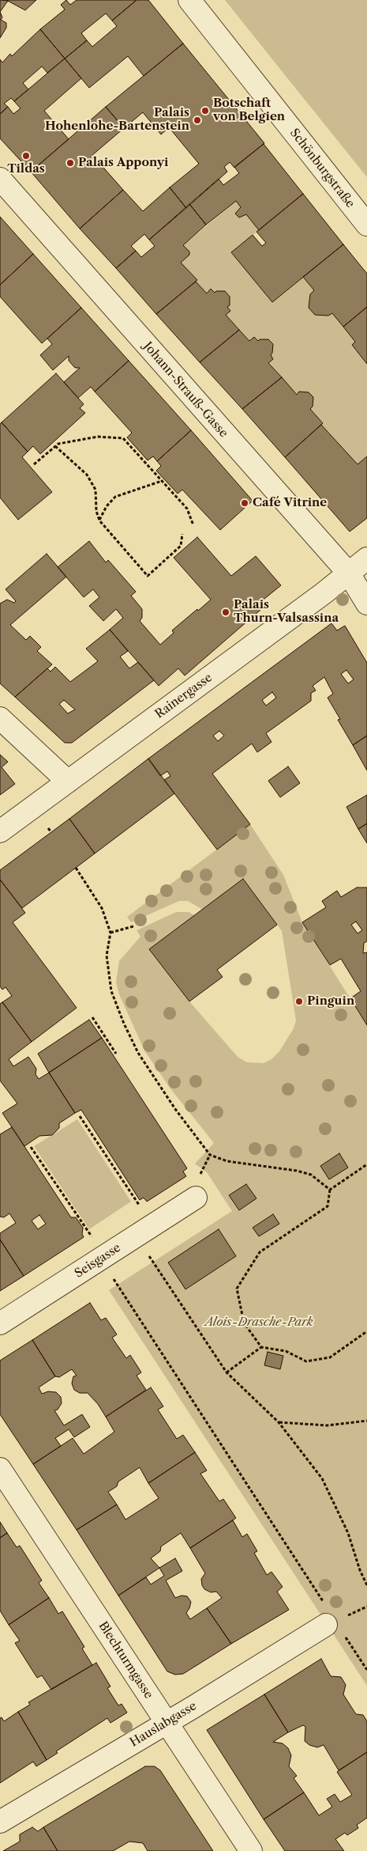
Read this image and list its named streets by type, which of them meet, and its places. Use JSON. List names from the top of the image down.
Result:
{
  "streets": {
    "street": [
      "Schönburgstraße",
      "Johann-Strauß-Gasse",
      "Rainergasse",
      "Seisgasse",
      "Blechturmgasse",
      "Hauslabgasse"
    ]
  },
  "crossings": [
    ["Johann-Strauß-Gasse", "Rainergasse"],
    ["Blechturmgasse", "Hauslabgasse"]
  ],
  "parks": ["Alois-Drasche-Park"],
  "places": [
    "Botschaft von Belgien",
    "Palais Hohenlohe-Bartenstein",
    "Tildas",
    "Palais Apponyi",
    "Café Vitrine",
    "Palais Thurn-Valsassina",
    "Pinguin"
  ]
}
